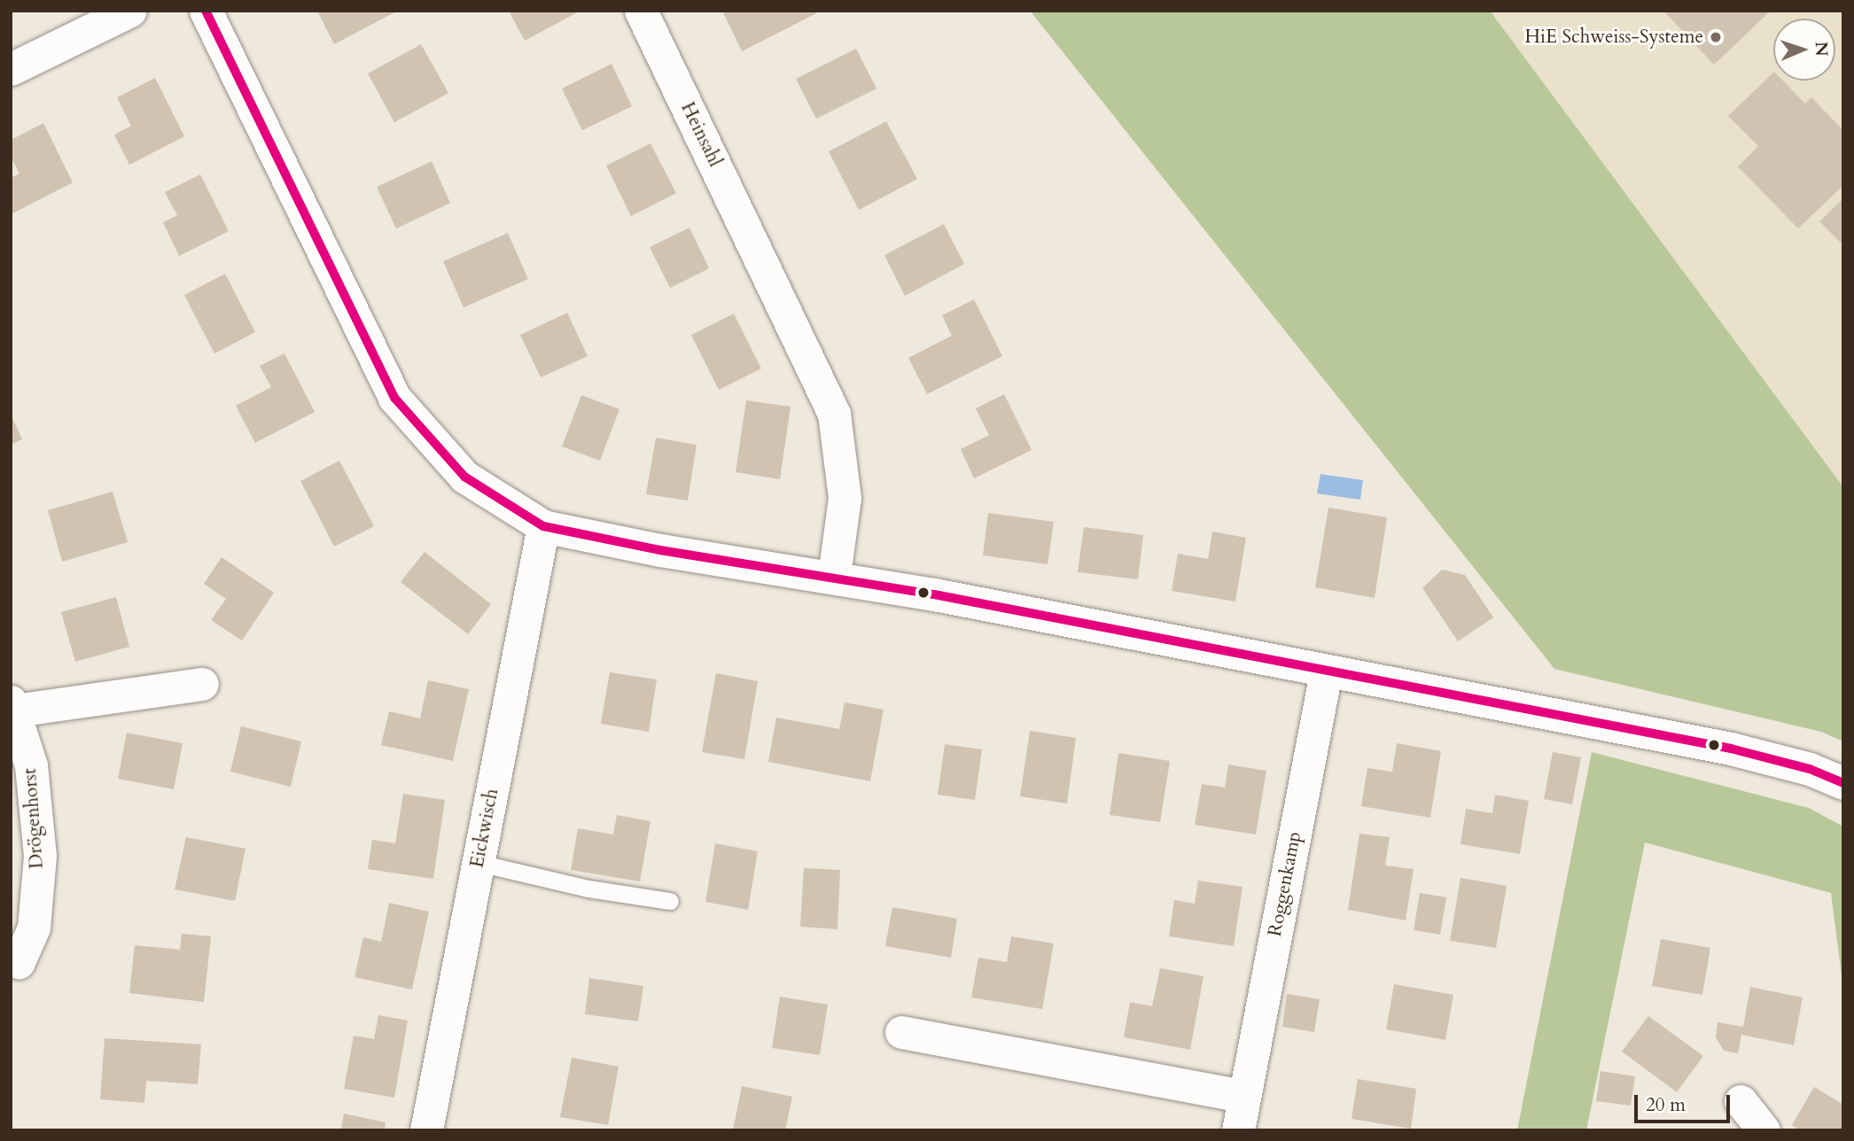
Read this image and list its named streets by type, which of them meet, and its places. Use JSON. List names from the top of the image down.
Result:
{
  "streets": {
    "street": [
      "Heinsahl",
      "Drögenhorst",
      "Eickwisch",
      "Roggenkamp"
    ]
  },
  "places": ["HiE Schweiss-Systeme"],
  "scale_bar": "20 m",
  "north": "right"
}
